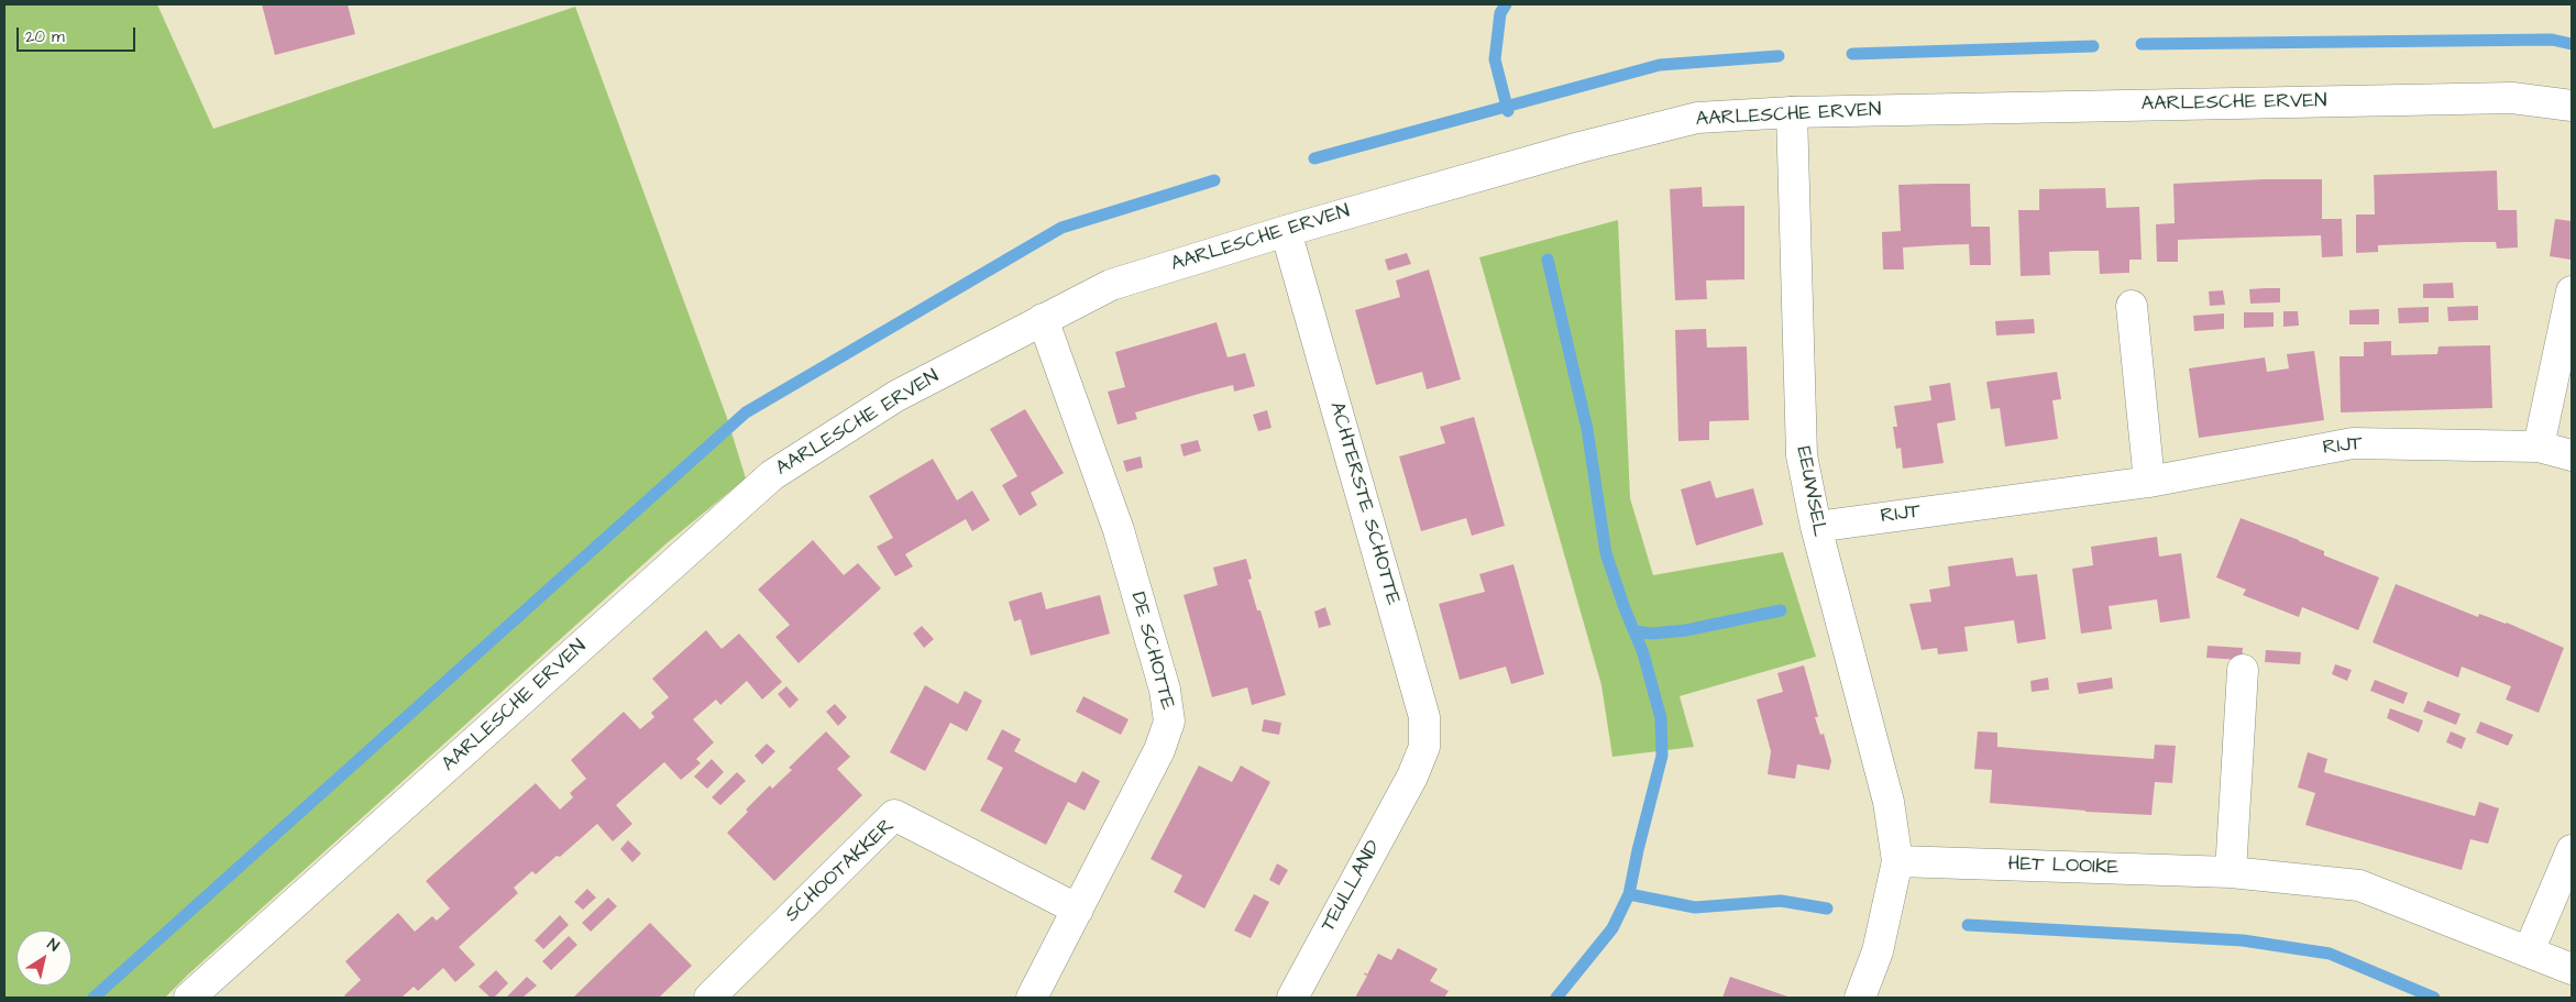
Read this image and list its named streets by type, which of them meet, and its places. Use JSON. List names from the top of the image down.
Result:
{
  "streets": {
    "street": [
      "AARLESCHE ERVEN",
      "RIJT",
      "EEUWSEL",
      "ACHTERSTE SCHOTTE",
      "DE SCHOTTE",
      "HET LOOIKE",
      "SCHOOTAKKER",
      "TEULLAND"
    ]
  },
  "crossings": [
    ["AARLESCHE ERVEN", "EEUWSEL"],
    ["AARLESCHE ERVEN", "ACHTERSTE SCHOTTE"],
    ["AARLESCHE ERVEN", "DE SCHOTTE"],
    ["RIJT", "EEUWSEL"],
    ["EEUWSEL", "HET LOOIKE"],
    ["ACHTERSTE SCHOTTE", "TEULLAND"],
    ["DE SCHOTTE", "SCHOOTAKKER"]
  ],
  "scale_bar": "20 m",
  "north": "top right"
}
